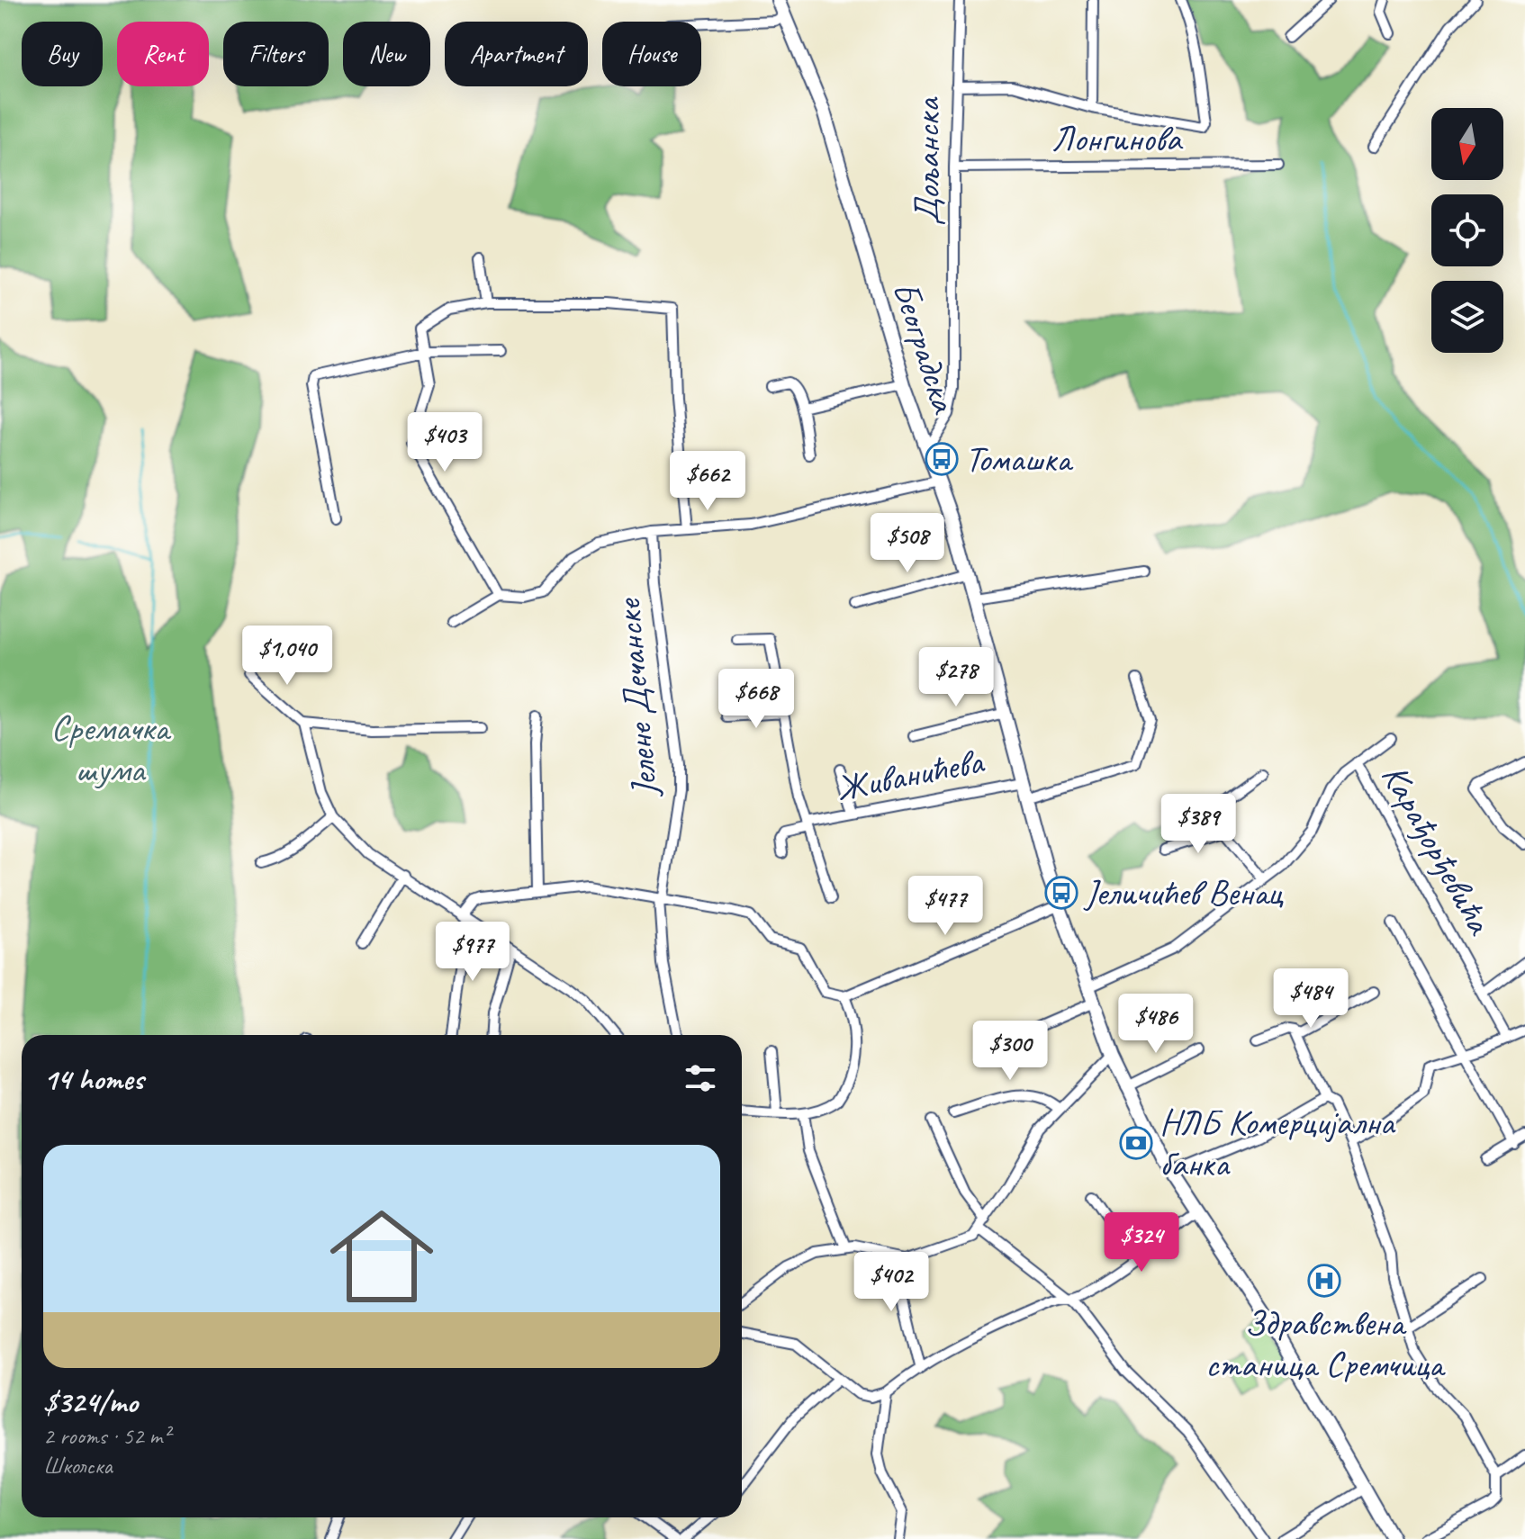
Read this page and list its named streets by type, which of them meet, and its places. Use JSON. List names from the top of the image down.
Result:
{
  "streets": {
    "main road": ["Београдска"],
    "street": [
      "Лонгинова",
      "Дољанска",
      "Јелене Дечанске",
      "Живанићева",
      "Карађорђевића"
    ]
  },
  "crossings": [
    ["Лонгинова", "Дољанска"],
    ["Дољанска", "Београдска"],
    ["Београдска", "Живанићева"]
  ],
  "parks": ["Сремачка шума"],
  "places": {
    "bus stop": ["Томашка", "Јеличићев Венац"],
    "bank": ["НЛБ Комерцијална банка"],
    "hospital": ["Здравствена станица Сремчица"]
  },
  "north": "bottom",
  "page": {
    "chip": [
      "Buy",
      "Rent",
      "Filters",
      "New",
      "Apartment",
      "House"
    ],
    "price": [
      "$403",
      "$662",
      "$508",
      "$1,040",
      "$278",
      "$668",
      "$389",
      "$477",
      "$977",
      "$484",
      "$486",
      "$300",
      "$324",
      "$402"
    ],
    "heading": "14 homes",
    "list": [
      {
        "name": "$324/mo",
        "note": "2 rooms · 52 m² · Школска"
      }
    ]
  }
}
